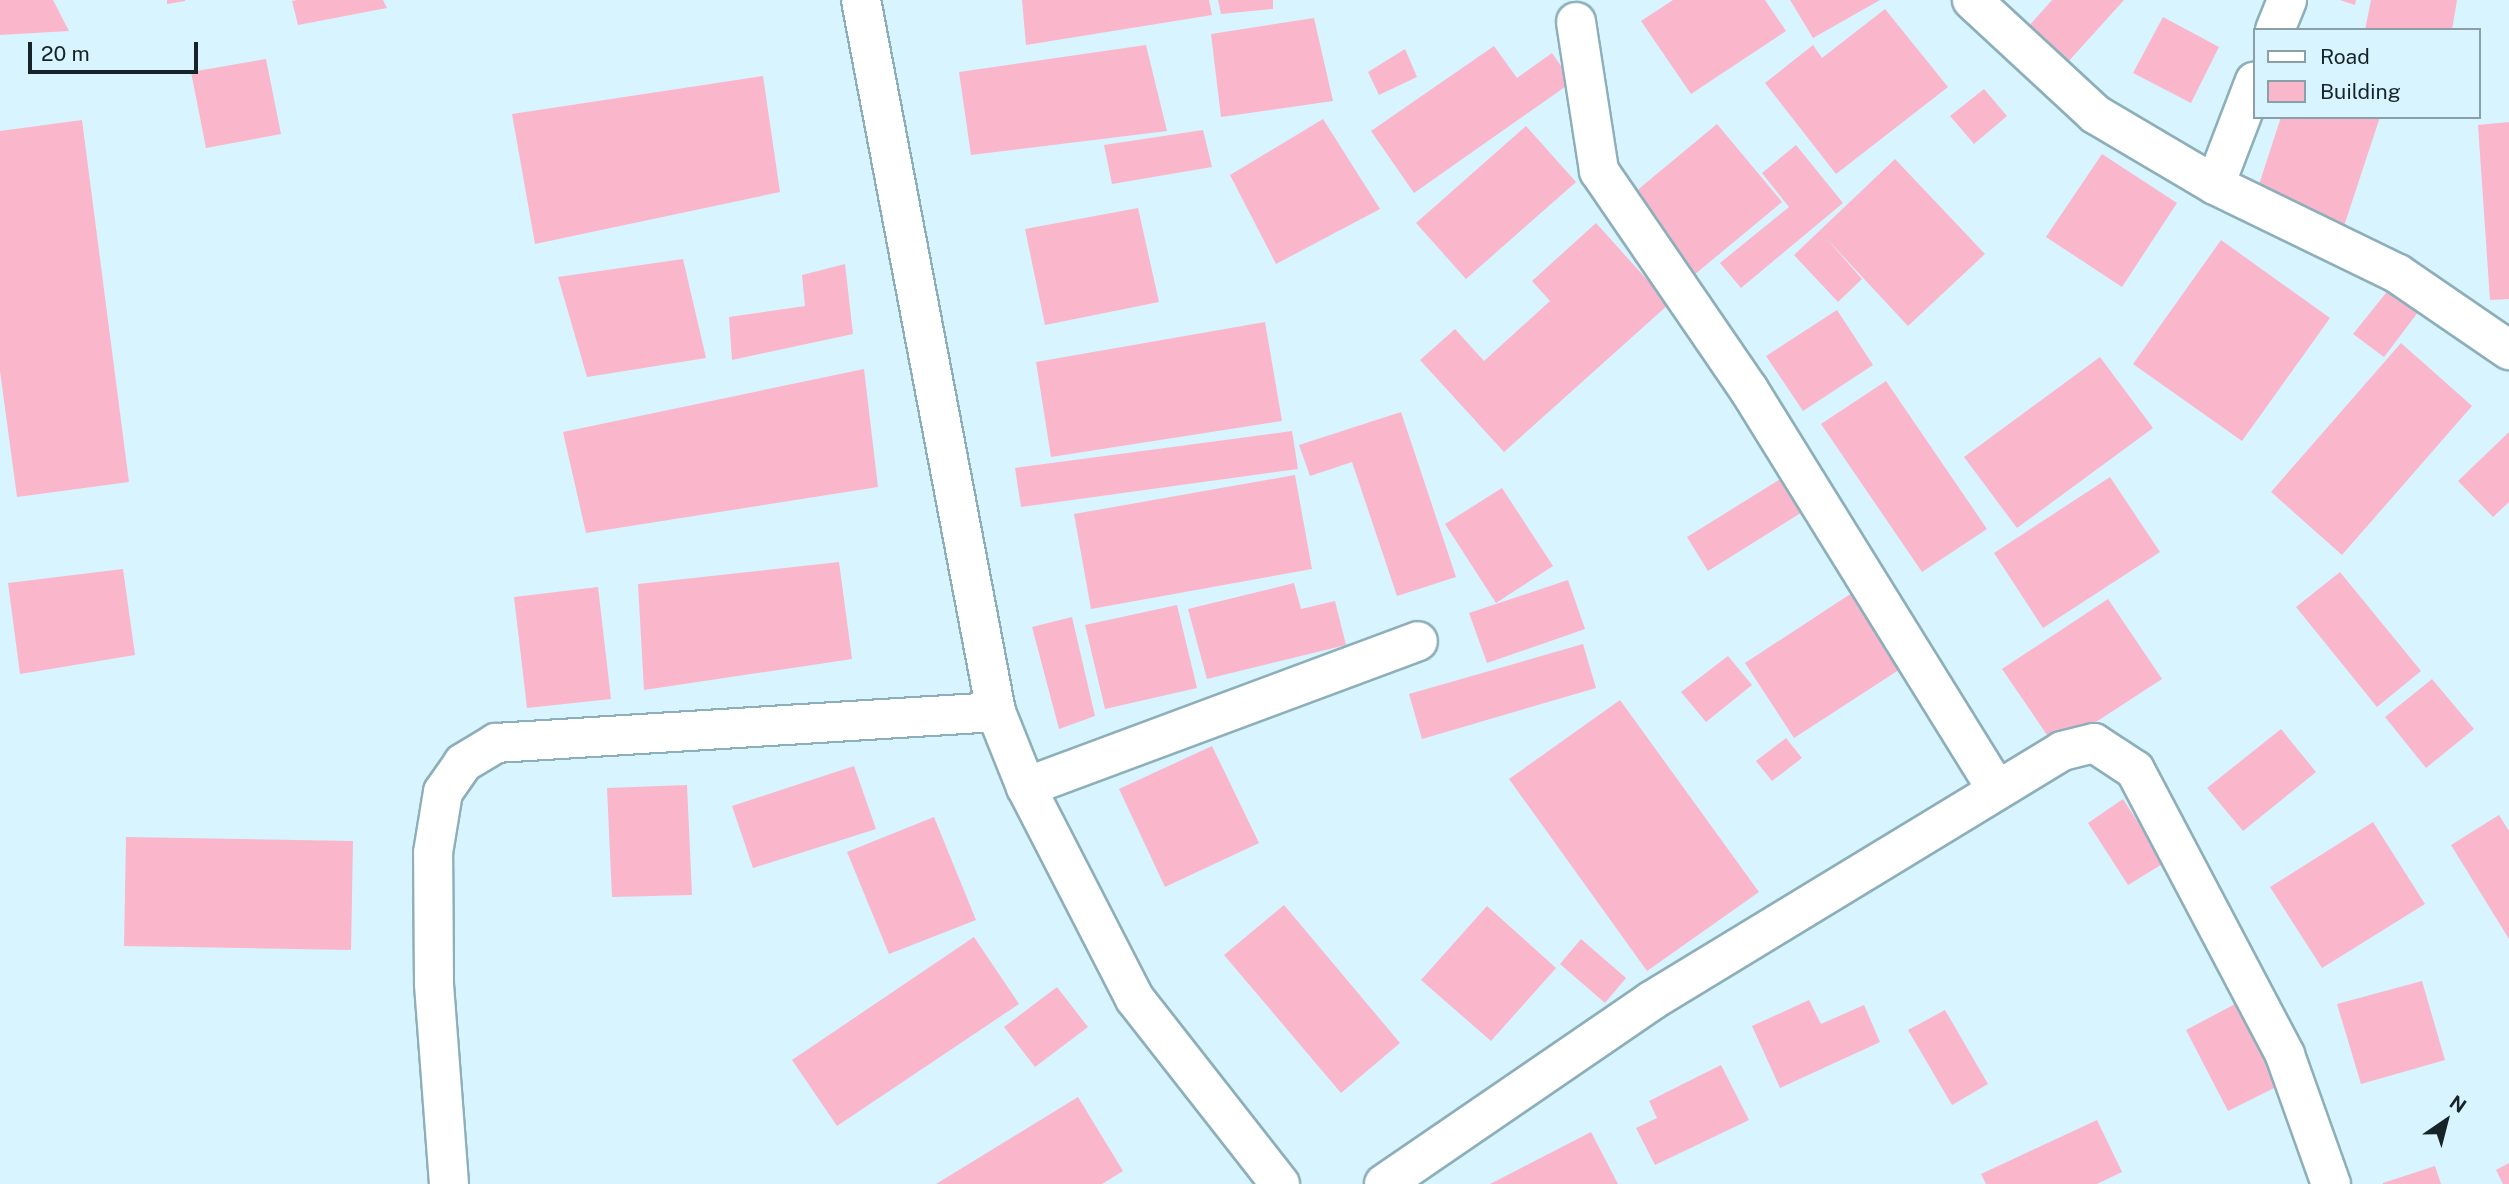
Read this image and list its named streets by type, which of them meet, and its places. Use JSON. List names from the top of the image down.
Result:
{
  "legend": ["Road", "Building"],
  "scale_bar": "20 m",
  "north": "top right"
}
